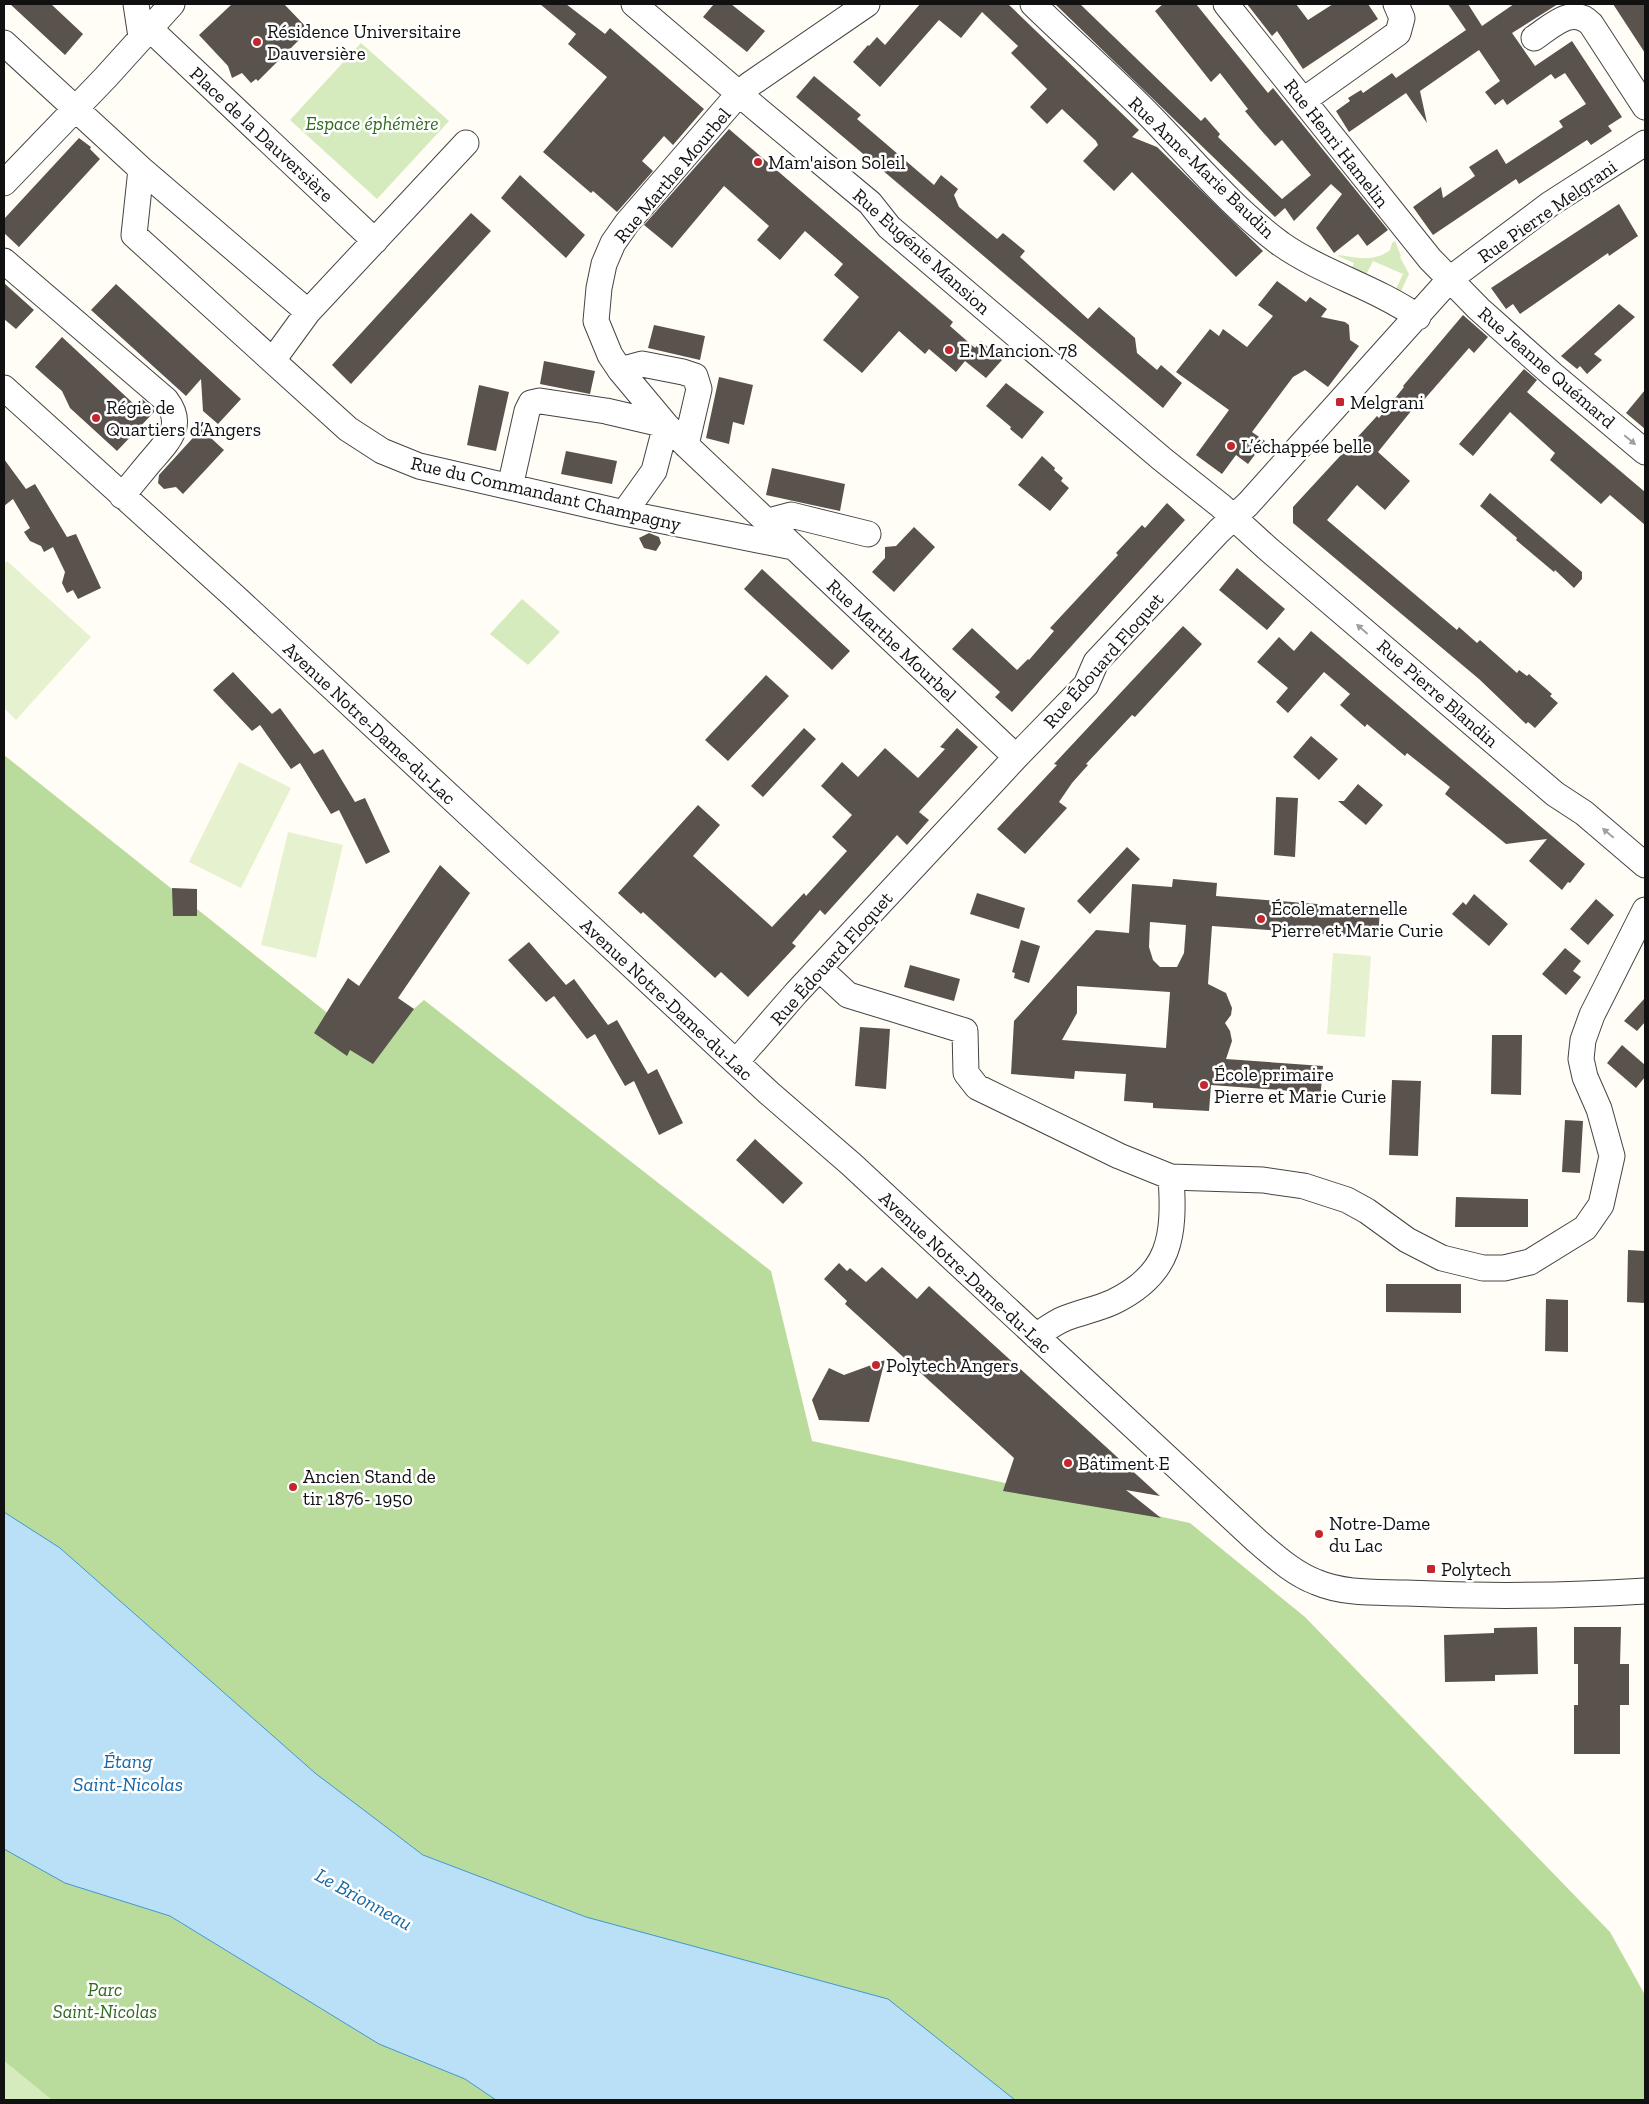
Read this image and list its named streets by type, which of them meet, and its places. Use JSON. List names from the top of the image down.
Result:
{
  "streets": {
    "street": [
      "Place de la Dauversière",
      "Rue Henri Hamelin",
      "Rue Anne-Marie Baudin",
      "Rue Marthe Mourbel",
      "Rue Pierre Melgrani",
      "Rue Eugénie Mansion",
      "Rue Jeanne Quémard",
      "Rue du Commandant Champagny",
      "Rue Édouard Floquet",
      "Rue Pierre Blandin",
      "Avenue Notre-Dame-du-Lac"
    ]
  },
  "crossings": [
    ["Rue Henri Hamelin", "Rue Pierre Melgrani"],
    ["Rue Henri Hamelin", "Rue Jeanne Quémard"],
    ["Rue Henri Hamelin", "Rue Édouard Floquet"],
    ["Rue Anne-Marie Baudin", "Rue Édouard Floquet"],
    ["Rue Marthe Mourbel", "Rue Eugénie Mansion"],
    ["Rue Marthe Mourbel", "Rue du Commandant Champagny"],
    ["Rue Marthe Mourbel", "Rue Édouard Floquet"],
    ["Rue Pierre Melgrani", "Rue Jeanne Quémard"],
    ["Rue Pierre Melgrani", "Rue Édouard Floquet"],
    ["Rue Eugénie Mansion", "Rue Édouard Floquet"],
    ["Rue Eugénie Mansion", "Rue Pierre Blandin"],
    ["Rue Jeanne Quémard", "Rue Édouard Floquet"],
    ["Rue Édouard Floquet", "Rue Pierre Blandin"],
    ["Rue Édouard Floquet", "Avenue Notre-Dame-du-Lac"]
  ],
  "one_way": ["Rue Jeanne Quémard", "Rue Pierre Blandin"],
  "water": ["Étang Saint-Nicolas", "Le Brionneau"],
  "parks": ["Espace éphémère", "Parc Saint-Nicolas"],
  "places": {
    "other": [
      "Résidence Universitaire Dauversière",
      "Mam'aison Soleil",
      "E. Mancion. 78",
      "Régie de Quartiers d’Angers",
      "L’échappée belle",
      "École maternelle Pierre et Marie Curie",
      "École primaire Pierre et Marie Curie",
      "Polytech Angers",
      "Bâtiment E",
      "Ancien Stand de tir 1876- 1950",
      "Notre-Dame du Lac"
    ],
    "transit": ["Melgrani", "Polytech"]
  }
}
